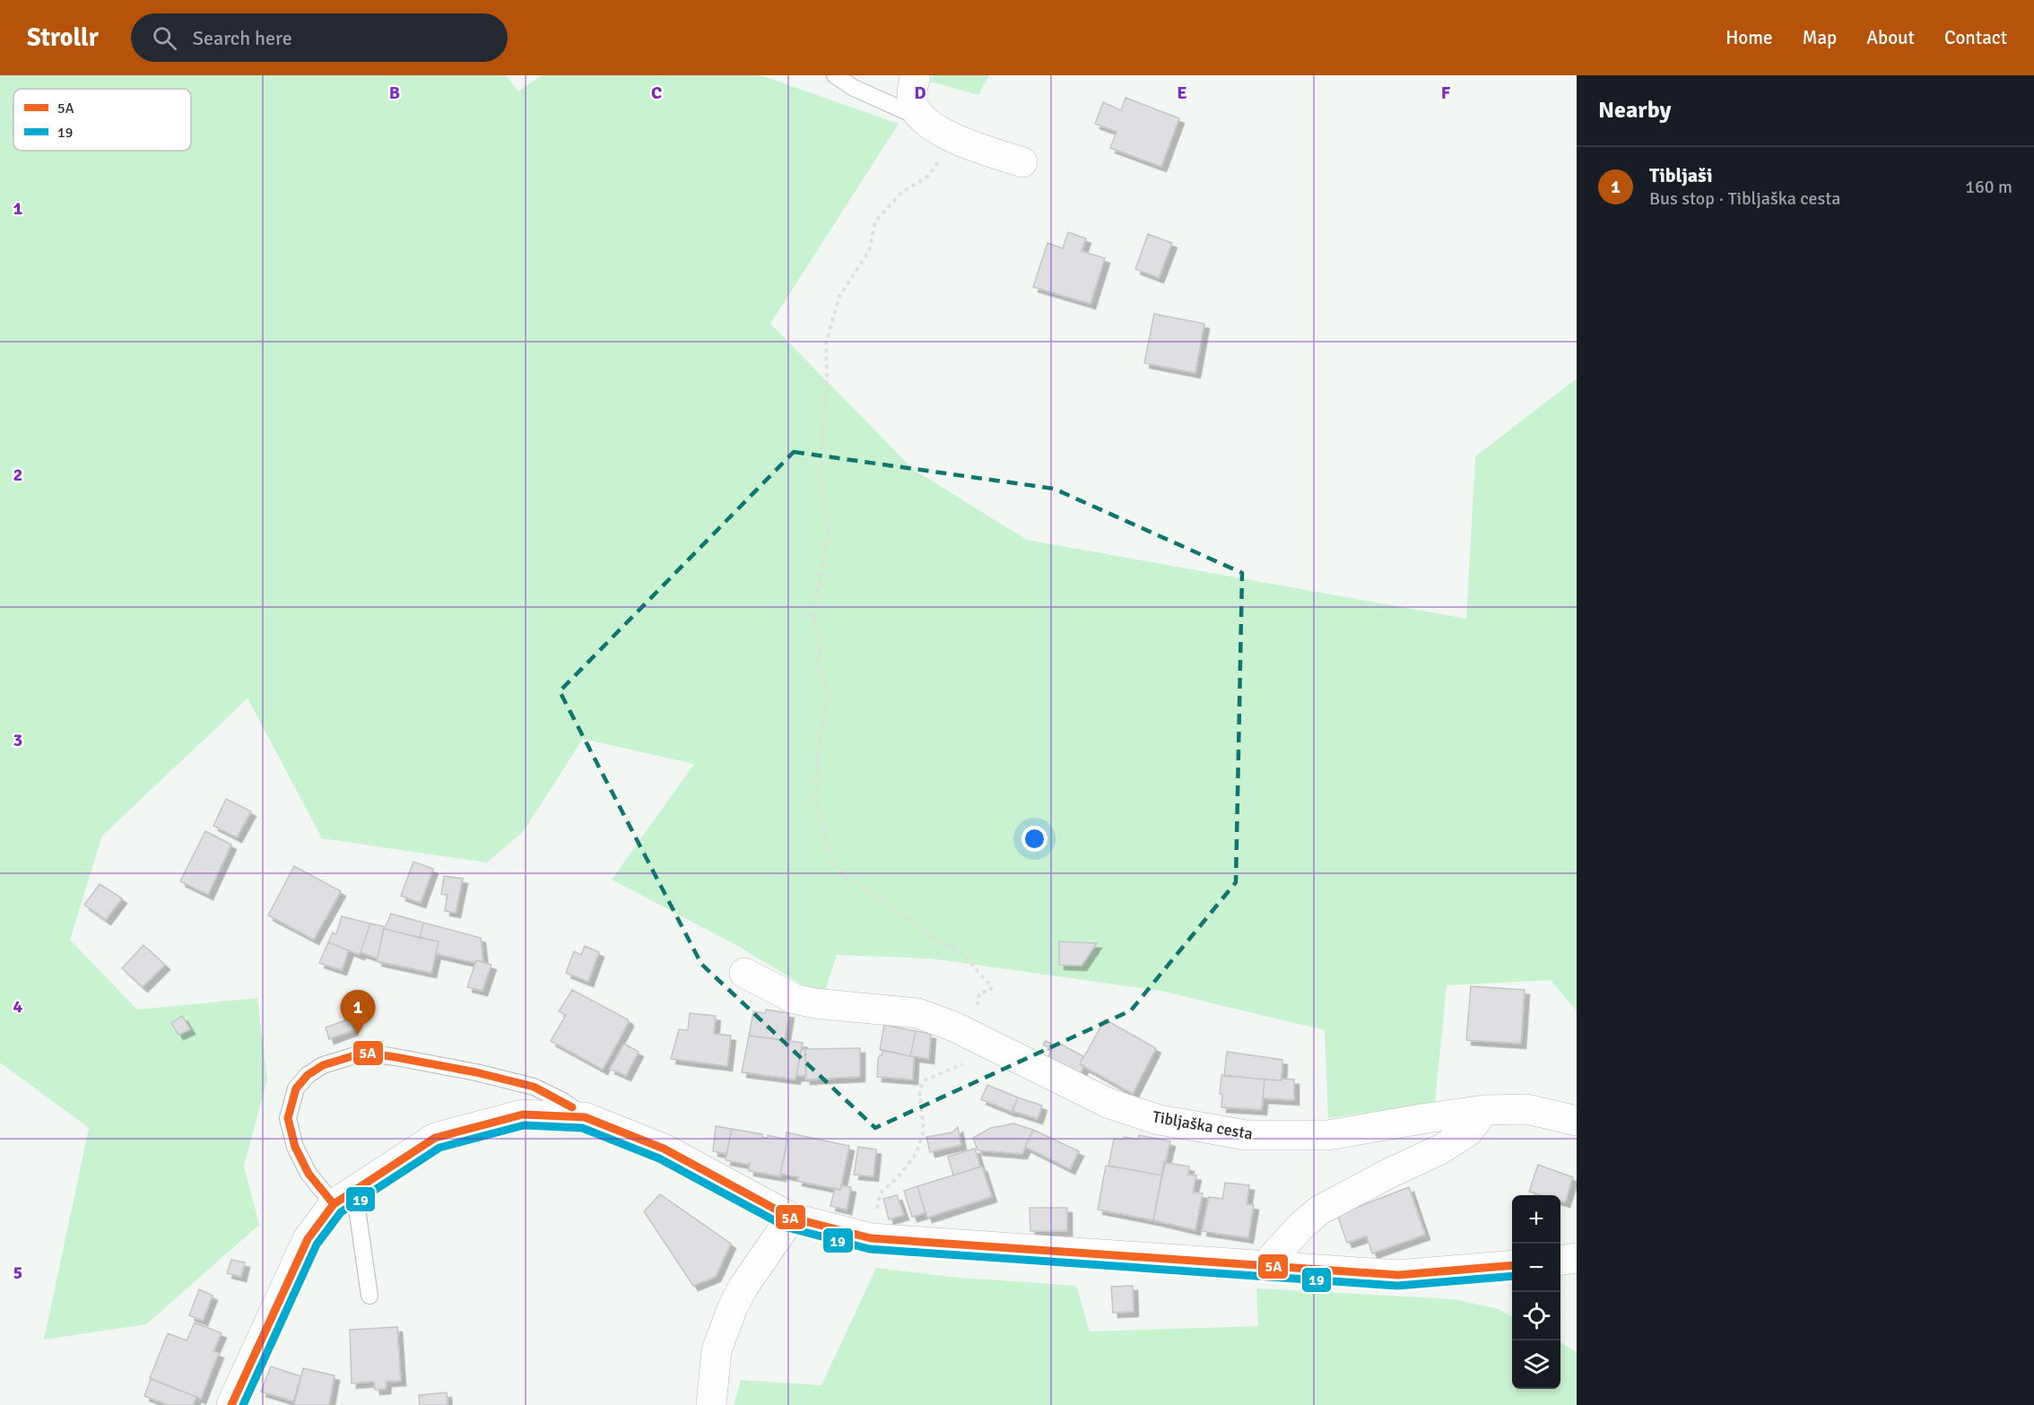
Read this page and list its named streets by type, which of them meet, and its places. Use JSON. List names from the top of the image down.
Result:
{
  "streets": {
    "street": ["Tibljaška cesta"]
  },
  "lines": ["transit line 5A", "transit line 19"],
  "legend": ["5A", "19"],
  "page": {
    "header": "Strollr",
    "search": "Search here",
    "nav": [
      "Home",
      "Map",
      "About",
      "Contact"
    ],
    "heading": "Nearby",
    "list": [
      {
        "mark": "1",
        "name": "Tibljaši",
        "note": "Bus stop · Tibljaška cesta",
        "value": "160 m"
      }
    ],
    "pins": "1",
    "map_buttons": ["+", "−"]
  },
  "grid": {
    "columns": [
      "B",
      "C",
      "D",
      "E",
      "F"
    ],
    "rows": [
      "1",
      "2",
      "3",
      "4",
      "5"
    ]
  }
}
